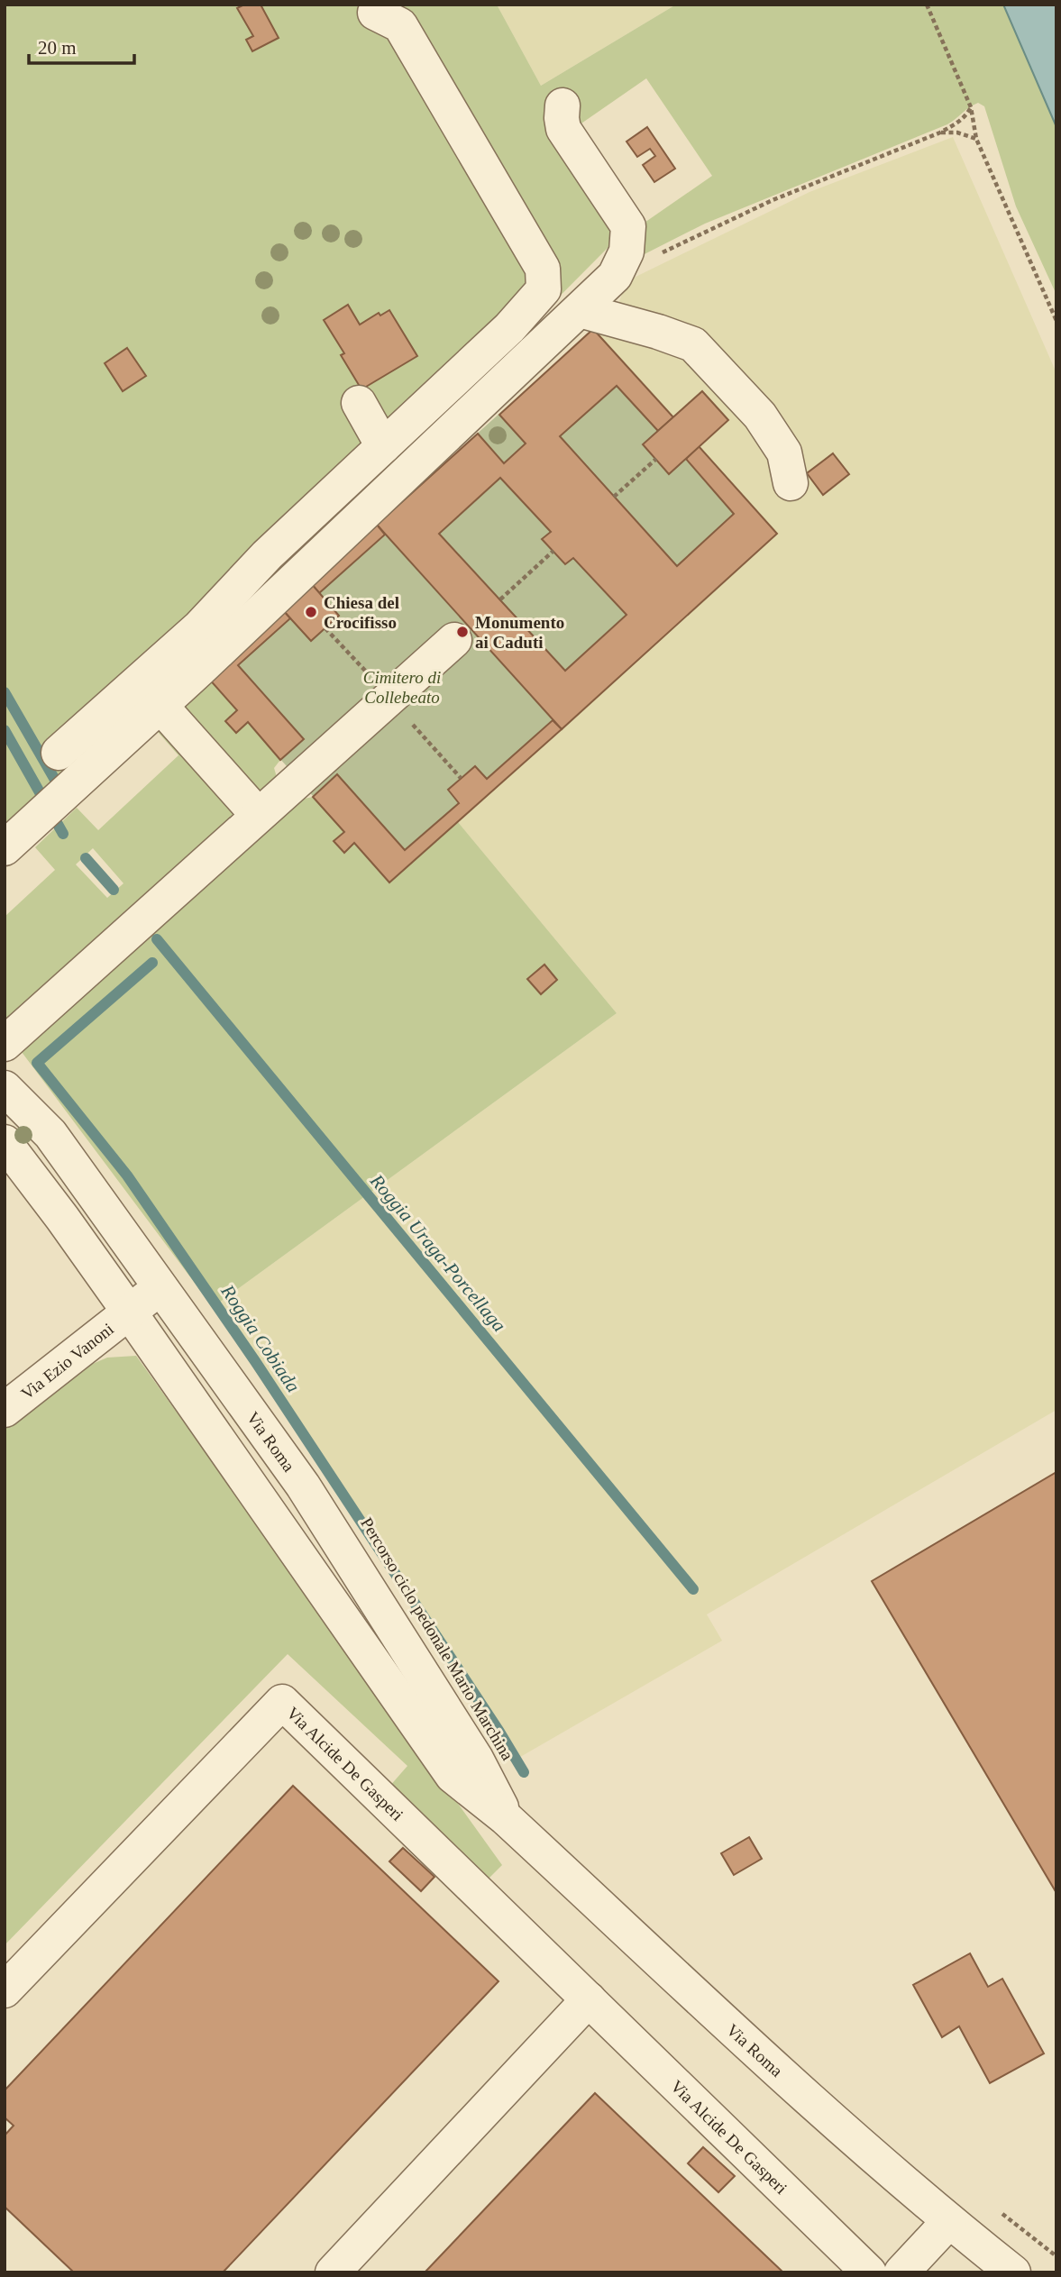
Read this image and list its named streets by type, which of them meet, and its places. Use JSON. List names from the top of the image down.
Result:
{
  "streets": {
    "street": ["Via Ezio Vanoni", "Via Roma", "Via Alcide De Gasperi"]
  },
  "crossings": [
    ["Via Ezio Vanoni", "Via Roma"]
  ],
  "water": ["Roggia Uraga-Porcellaga", "Roggia Cobiada"],
  "parks": ["Cimitero di Collebeato"],
  "places": ["Chiesa del Crocifisso", "Monumento ai Caduti"],
  "scale_bar": "20 m"
}
